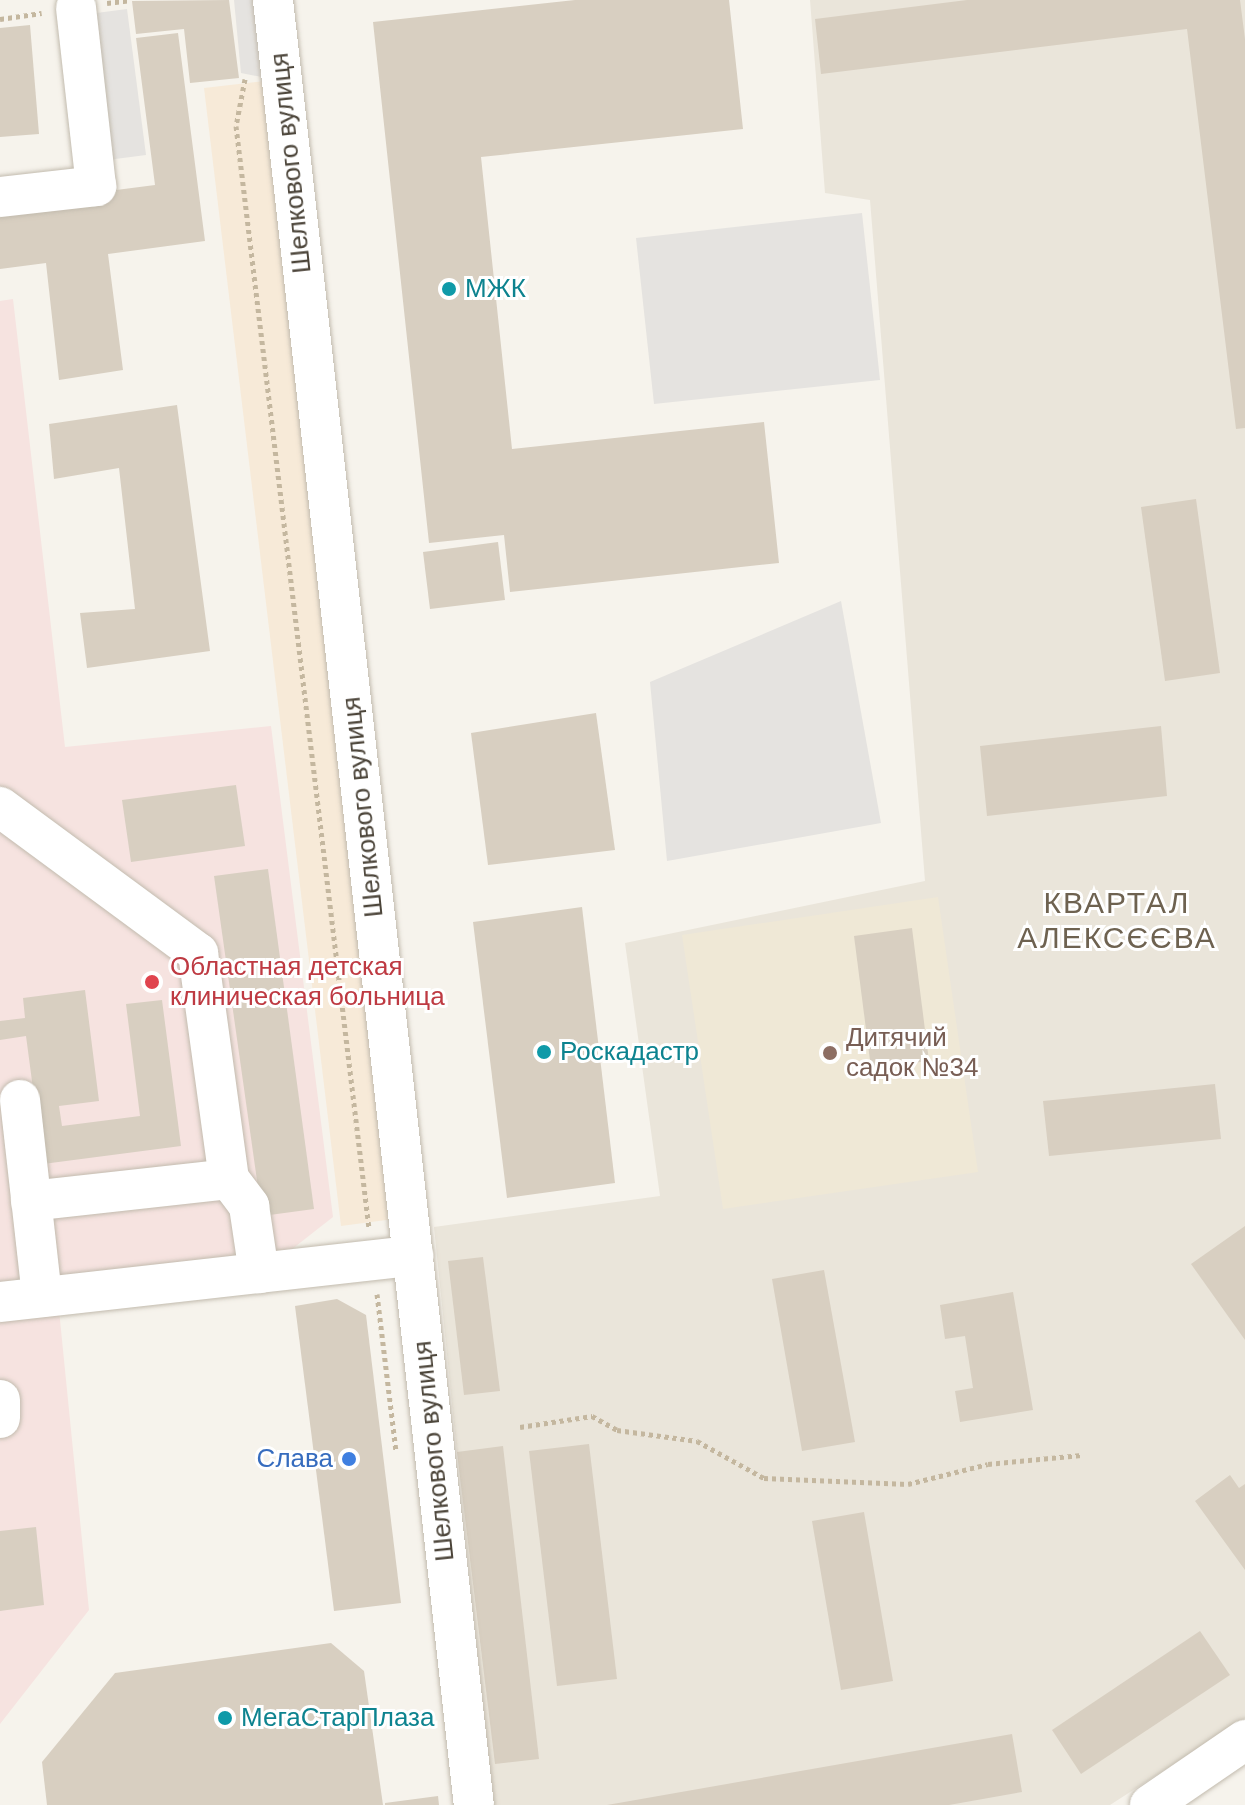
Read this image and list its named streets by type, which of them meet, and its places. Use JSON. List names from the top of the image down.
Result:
{
  "streets": {
    "street": ["Шелкового вулиця"]
  },
  "districts": ["КВАРТАЛ АЛЕКСЄЄВА"],
  "places": [
    "МЖК",
    "Областная детская клиническая больница",
    "Роскадастр",
    "Дитячий садок №34",
    "Слава",
    "МегаСтарПлаза"
  ]
}
